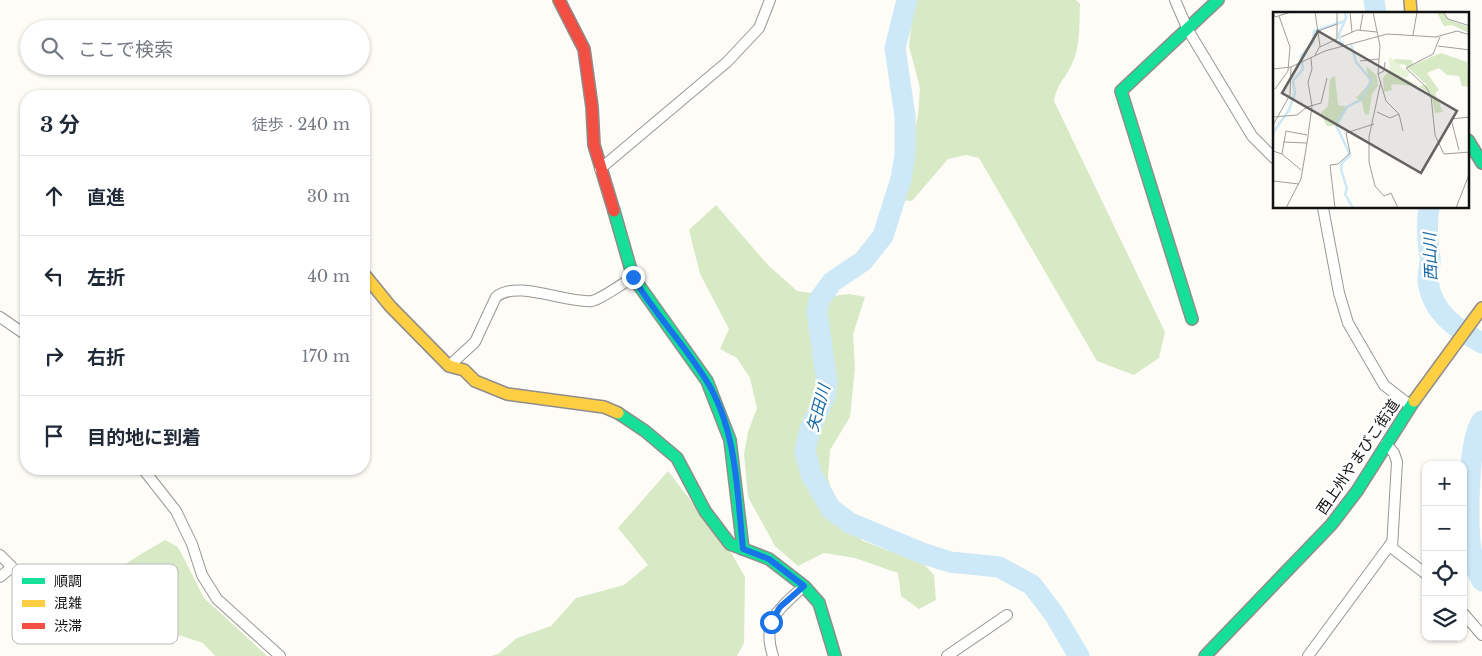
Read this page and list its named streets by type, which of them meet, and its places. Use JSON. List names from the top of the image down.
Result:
{
  "streets": {
    "main road": ["西上州やまびこ街道"]
  },
  "water": ["西山川", "矢田川"],
  "legend": ["順調", "混雑", "渋滞"],
  "page": {
    "search": "ここで検索",
    "heading": ["3 分", "徒歩 · 240 m"],
    "list": [
      ["直進", "30 m"],
      ["左折", "40 m"],
      ["右折", "170 m"],
      "目的地に到着"
    ],
    "map_buttons": ["+", "−"]
  }
}
